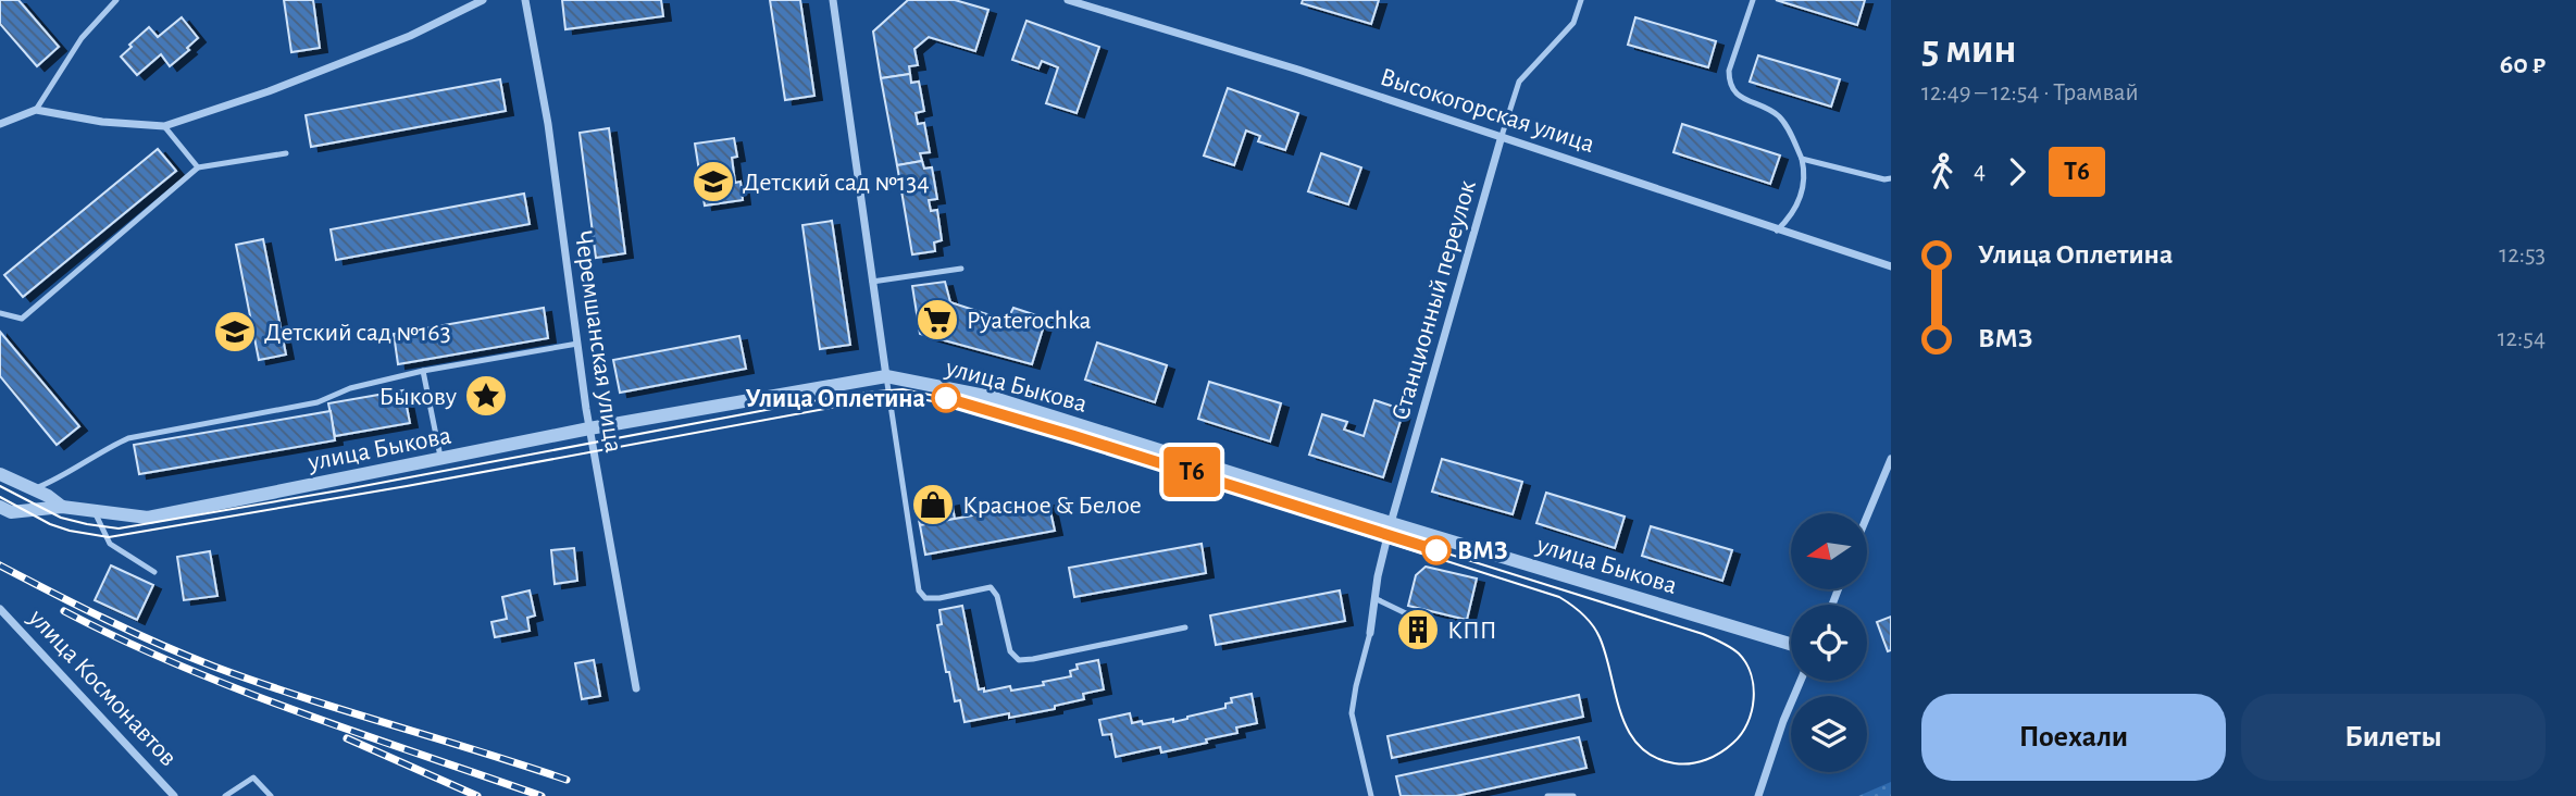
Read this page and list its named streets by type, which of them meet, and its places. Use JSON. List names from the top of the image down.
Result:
{
  "streets": {
    "street": [
      "Высокогорская улица",
      "Станционный переулок",
      "Черемшанская улица",
      "улица Быкова",
      "улица Космонавтов"
    ]
  },
  "crossings": [
    ["Высокогорская улица", "Станционный переулок"],
    ["Станционный переулок", "улица Быкова"],
    ["Черемшанская улица", "улица Быкова"]
  ],
  "places": {
    "school or university": ["Детский сад №134", "Детский сад №163"],
    "supermarket": ["Pyaterochka"],
    "place": ["Быкову"],
    "other": ["Улица Оплетина", "ВМЗ"],
    "shop": ["Красное & Белое"],
    "building": ["КПП"]
  },
  "lines": ["tram line T6"],
  "north": "left",
  "page": {
    "on_map": "T6",
    "heading": ["5 мин", "12:49 – 12:54 · Трамвай", "60 ₽"],
    "legs": ["4", "T6"],
    "list": [
      {
        "name": "Улица Оплетина",
        "value": "12:53"
      },
      {
        "name": "ВМЗ",
        "value": "12:54"
      }
    ],
    "buttons": ["Поехали", "Билеты"]
  }
}
